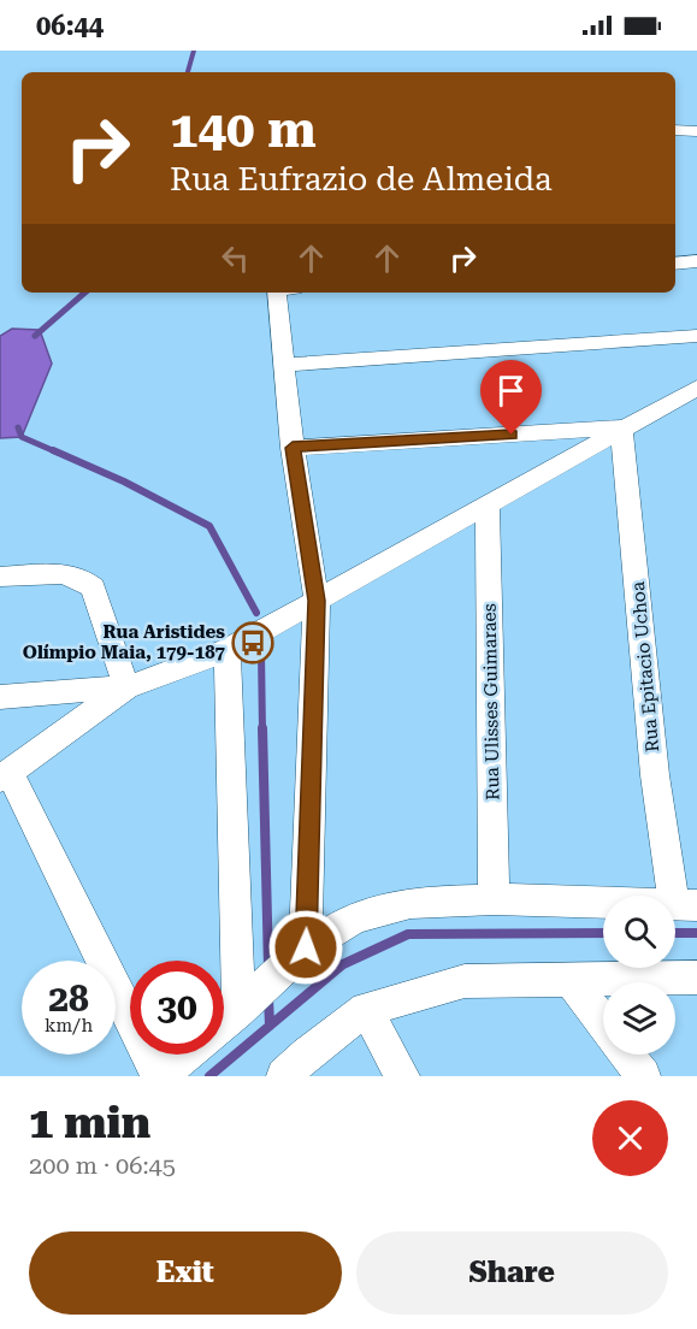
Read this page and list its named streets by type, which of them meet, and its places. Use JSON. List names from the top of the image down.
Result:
{
  "streets": {
    "street": ["Rua Epitacio Uchoa", "Rua Ulisses Guimaraes"]
  },
  "places": {
    "bus stop": ["Rua Aristides Olímpio Maia, 179-187"]
  },
  "page": {
    "status": "06:44",
    "turn": ["140 m", "Rua Eufrazio de Almeida"],
    "speed": "28 km/h",
    "limit": "30",
    "heading": ["1 min", "200 m · 06:45"],
    "buttons": ["Exit", "Share"]
  }
}
